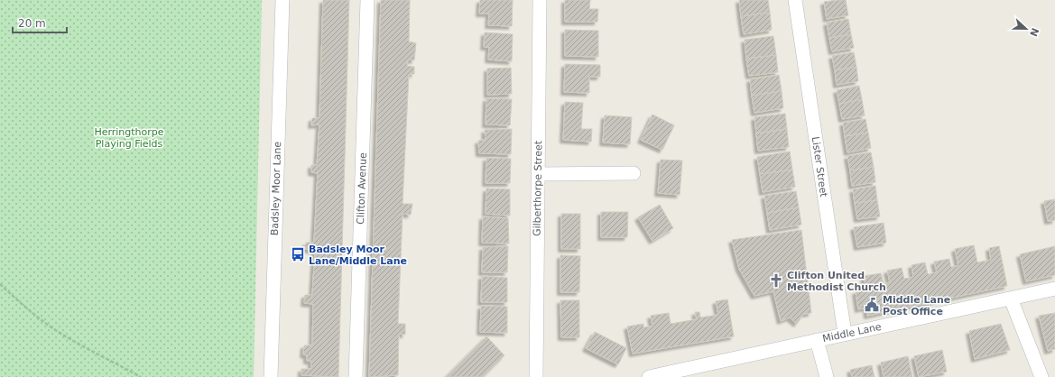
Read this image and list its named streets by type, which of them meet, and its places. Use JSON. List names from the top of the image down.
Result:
{
  "streets": {
    "street": [
      "Lister Street",
      "Badsley Moor Lane",
      "Clifton Avenue",
      "Gilberthorpe Street",
      "Middle Lane"
    ]
  },
  "crossings": [
    ["Lister Street", "Middle Lane"]
  ],
  "parks": ["Herringthorpe Playing Fields"],
  "places": {
    "bus stop": ["Badsley Moor Lane/Middle Lane"],
    "church": ["Clifton United Methodist Church"],
    "public building": ["Middle Lane Post Office"]
  },
  "scale_bar": "20 m",
  "north": "right"
}
